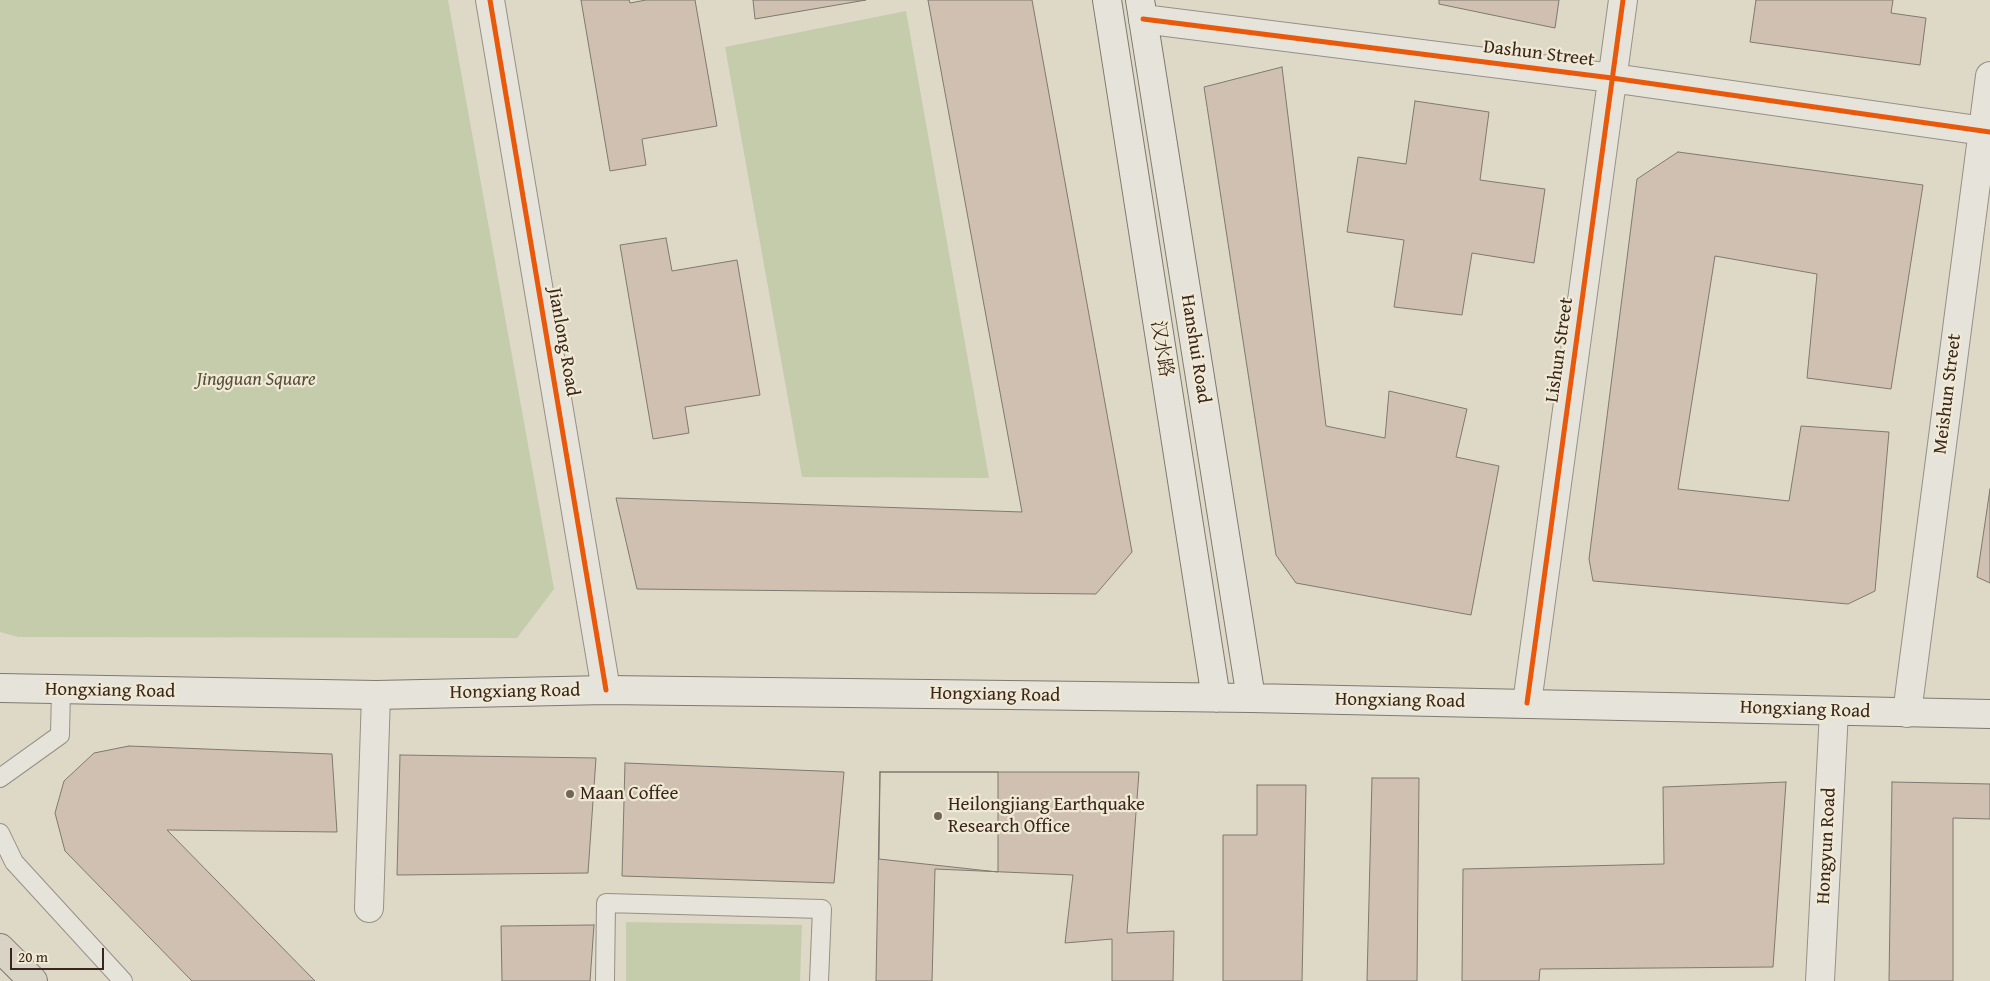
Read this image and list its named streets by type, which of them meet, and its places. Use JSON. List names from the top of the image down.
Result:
{
  "streets": {
    "main road": [
      "Dashun Street",
      "Jianlong Road",
      "汉水路",
      "Hanshui Road",
      "Lishun Street",
      "Meishun Street",
      "Hongxiang Road",
      "Hongyun Road"
    ]
  },
  "crossings": [
    ["Dashun Street", "Hanshui Road"],
    ["Dashun Street", "Lishun Street"],
    ["Dashun Street", "Meishun Street"],
    ["Jianlong Road", "Hongxiang Road"],
    ["汉水路", "Hongxiang Road"],
    ["Hanshui Road", "Hongxiang Road"],
    ["Lishun Street", "Hongxiang Road"],
    ["Meishun Street", "Hongxiang Road"],
    ["Hongxiang Road", "Hongyun Road"]
  ],
  "parks": ["Jingguan Square"],
  "places": ["Maan Coffee", "Heilongjiang Earthquake Research Office"],
  "scale_bar": "20 m"
}
